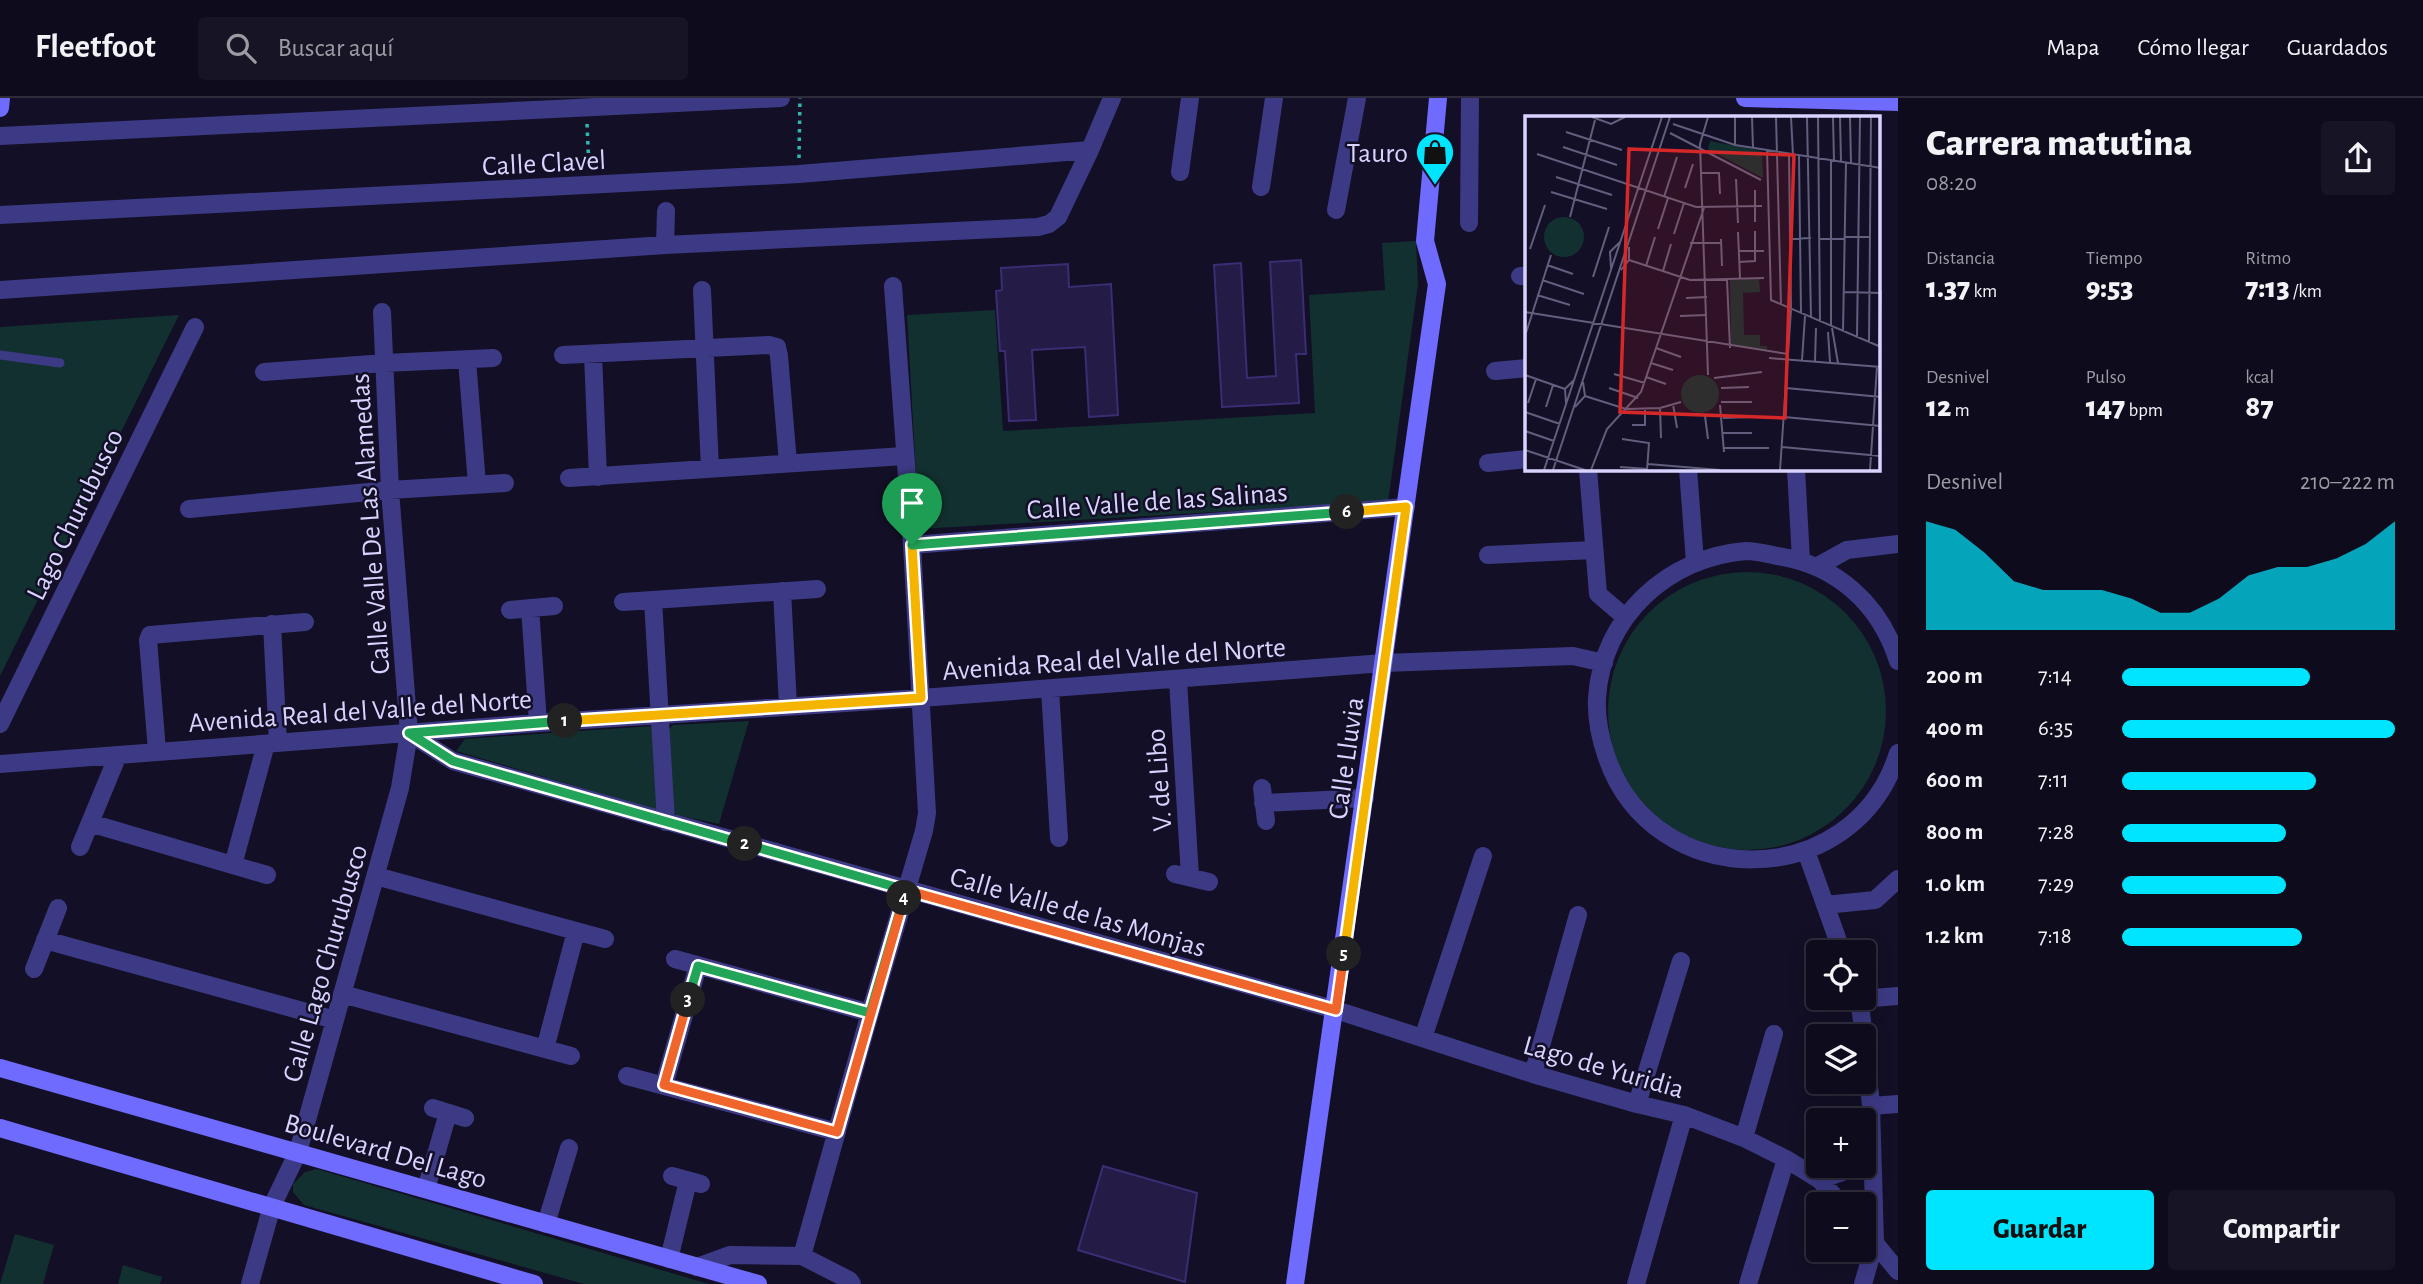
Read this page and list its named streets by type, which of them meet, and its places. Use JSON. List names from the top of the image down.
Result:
{
  "streets": {
    "street": [
      "Calle Clavel",
      "Calle Valle de las Salinas",
      "Lago Churubusco",
      "Calle Valle De Las Alamedas",
      "Avenida Real del Valle del Norte",
      "Calle Lluvia",
      "V. de Libo",
      "Calle Valle de las Monjas",
      "Calle Lago Churubusco",
      "Lago de Yuridia",
      "Boulevard Del Lago"
    ]
  },
  "crossings": [
    ["Calle Valle de las Salinas", "Calle Lluvia"],
    ["Calle Valle De Las Alamedas", "Avenida Real del Valle del Norte"],
    ["Calle Valle De Las Alamedas", "Calle Valle de las Monjas"],
    ["Calle Valle De Las Alamedas", "Calle Lago Churubusco"],
    ["Avenida Real del Valle del Norte", "Calle Lluvia"],
    ["Avenida Real del Valle del Norte", "V. de Libo"],
    ["Avenida Real del Valle del Norte", "Calle Valle de las Monjas"],
    ["Avenida Real del Valle del Norte", "Calle Lago Churubusco"],
    ["Calle Lluvia", "Calle Valle de las Monjas"],
    ["Calle Lluvia", "Lago de Yuridia"],
    ["Calle Valle de las Monjas", "Calle Lago Churubusco"],
    ["Calle Valle de las Monjas", "Lago de Yuridia"],
    ["Calle Lago Churubusco", "Boulevard Del Lago"]
  ],
  "places": {
    "shop": ["Tauro"]
  },
  "page": {
    "header": "Fleetfoot",
    "search": "Buscar aquí",
    "nav": ["Mapa", "Cómo llegar", "Guardados"],
    "heading": ["Carrera matutina", "08:20"],
    "stats": [
      ["Distancia", "1.37 km"],
      ["Tiempo", "9:53"],
      ["Ritmo", "7:13 /km"],
      ["Desnivel", "12 m"],
      ["Pulso", "147 bpm"],
      ["kcal", "87"]
    ],
    "chart": ["Desnivel", "210–222 m"],
    "pins": [
      "6",
      "1",
      "2",
      "4",
      "5",
      "3"
    ],
    "list": [
      {
        "name": "200 m",
        "note": "7:14"
      },
      {
        "name": "400 m",
        "note": "6:35"
      },
      {
        "name": "600 m",
        "note": "7:11"
      },
      {
        "name": "800 m",
        "note": "7:28"
      },
      {
        "name": "1.0 km",
        "note": "7:29"
      },
      {
        "name": "1.2 km",
        "note": "7:18"
      }
    ],
    "map_buttons": ["+", "−"],
    "buttons": ["Guardar", "Compartir"]
  }
}
